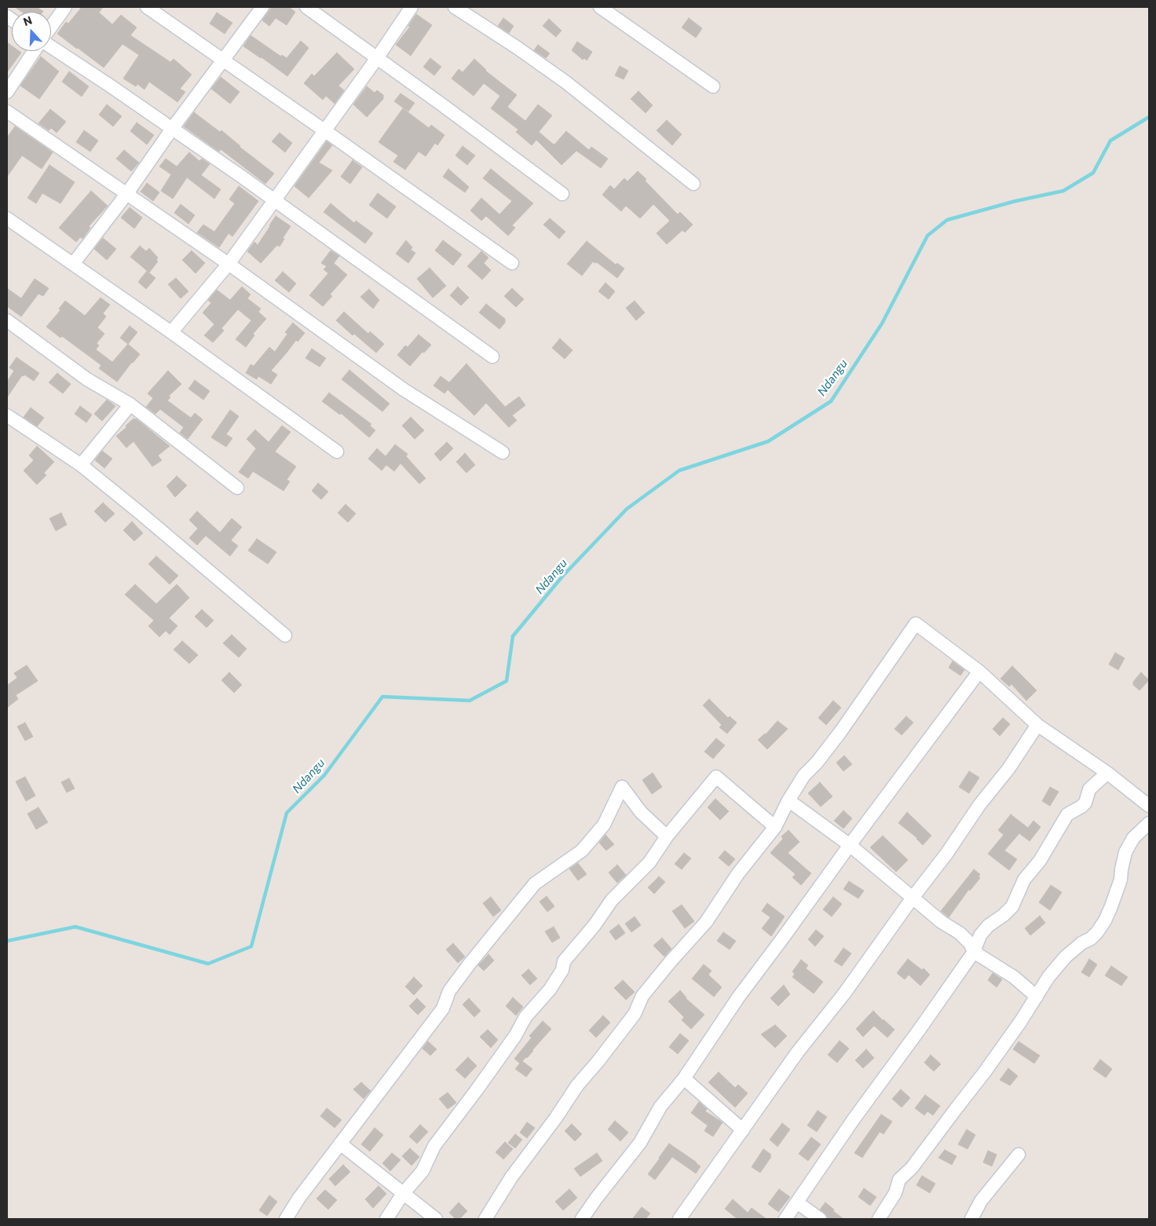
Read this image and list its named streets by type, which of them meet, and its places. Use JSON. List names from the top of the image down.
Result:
{
  "water": ["Ndangu"],
  "north": "top"
}
